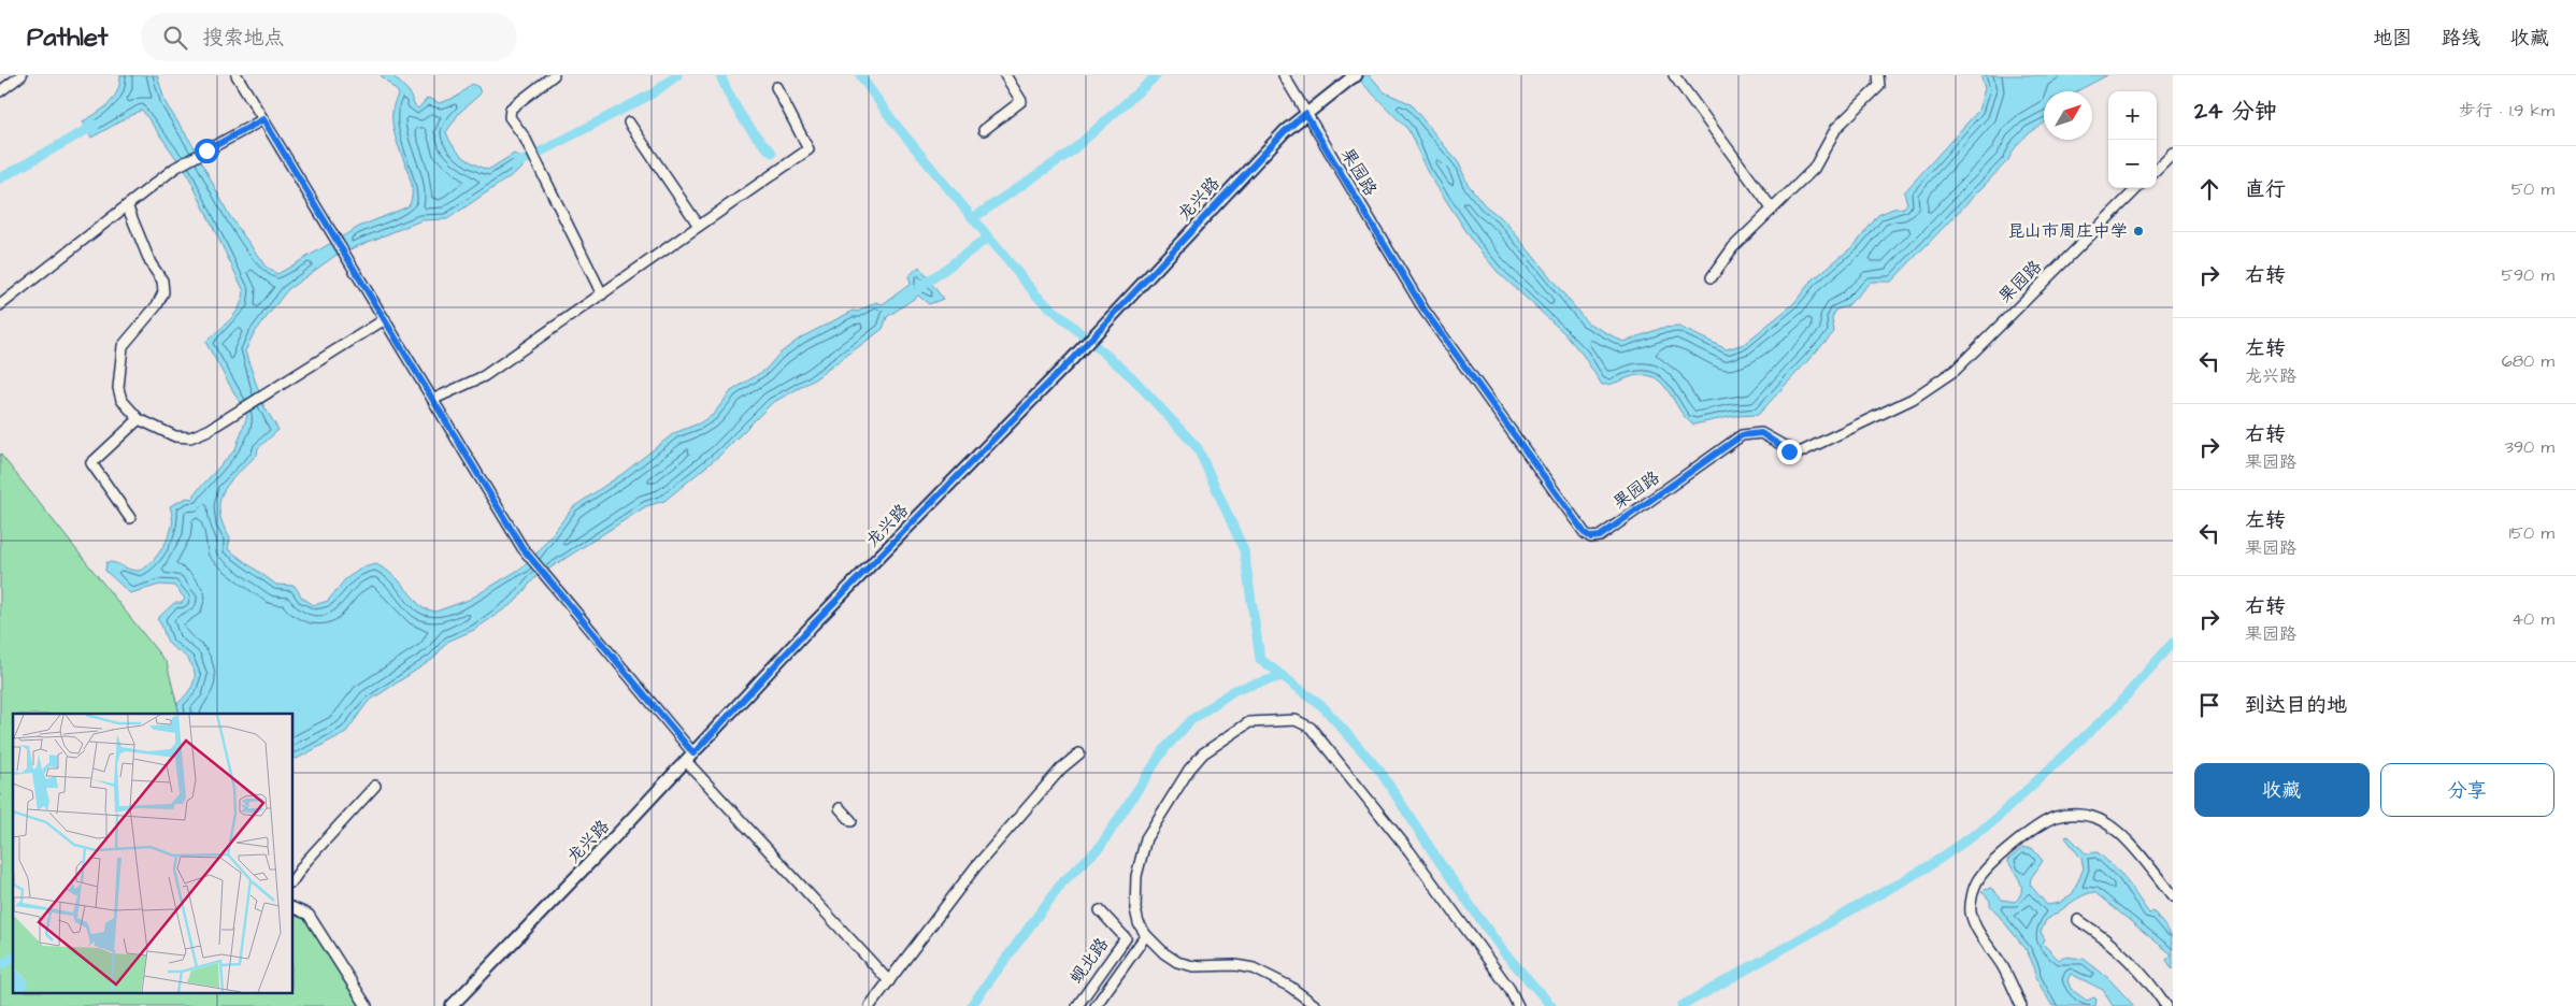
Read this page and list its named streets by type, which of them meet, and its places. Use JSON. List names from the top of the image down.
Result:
{
  "streets": {
    "street": ["果园路", "龙兴路", "蚬北路"]
  },
  "crossings": [
    ["果园路", "龙兴路"]
  ],
  "places": ["昆山市周庄中学"],
  "north": "top right",
  "page": {
    "header": "Pathlet",
    "search": "搜索地点",
    "nav": ["地图", "路线", "收藏"],
    "heading": ["24 分钟", "步行 · 1.9 km"],
    "map_buttons": ["+", "−"],
    "list": [
      ["直行", "50 m"],
      ["右转", "590 m"],
      ["左转", "龙兴路", "680 m"],
      ["右转", "果园路", "390 m"],
      ["左转", "果园路", "150 m"],
      ["右转", "果园路", "40 m"],
      "到达目的地"
    ],
    "buttons": ["收藏", "分享"]
  }
}
